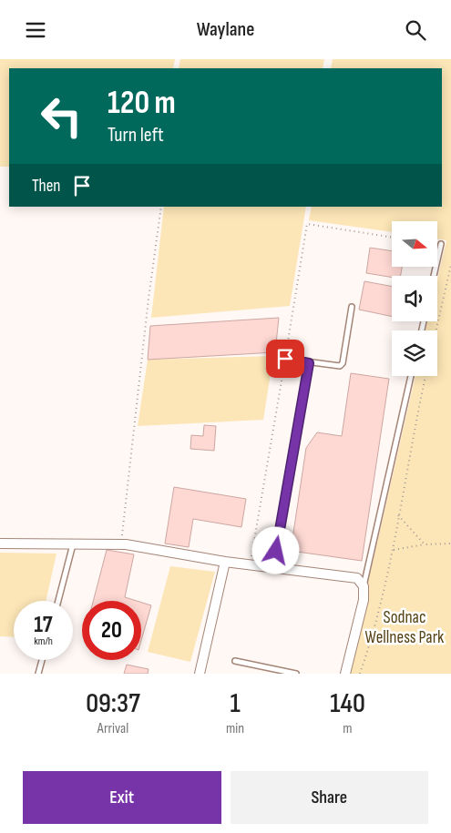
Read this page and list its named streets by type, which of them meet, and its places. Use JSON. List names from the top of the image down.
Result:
{
  "parks": ["Sodnac Wellness Park"],
  "north": "right",
  "page": {
    "header": "Waylane",
    "turn": ["120 m", "Turn left"],
    "then": "Then",
    "speed": "17 km/h",
    "limit": "20",
    "eta": [
      "09:37",
      "Arrival",
      "1",
      "min",
      "140",
      "m"
    ],
    "buttons": ["Exit", "Share"]
  }
}
